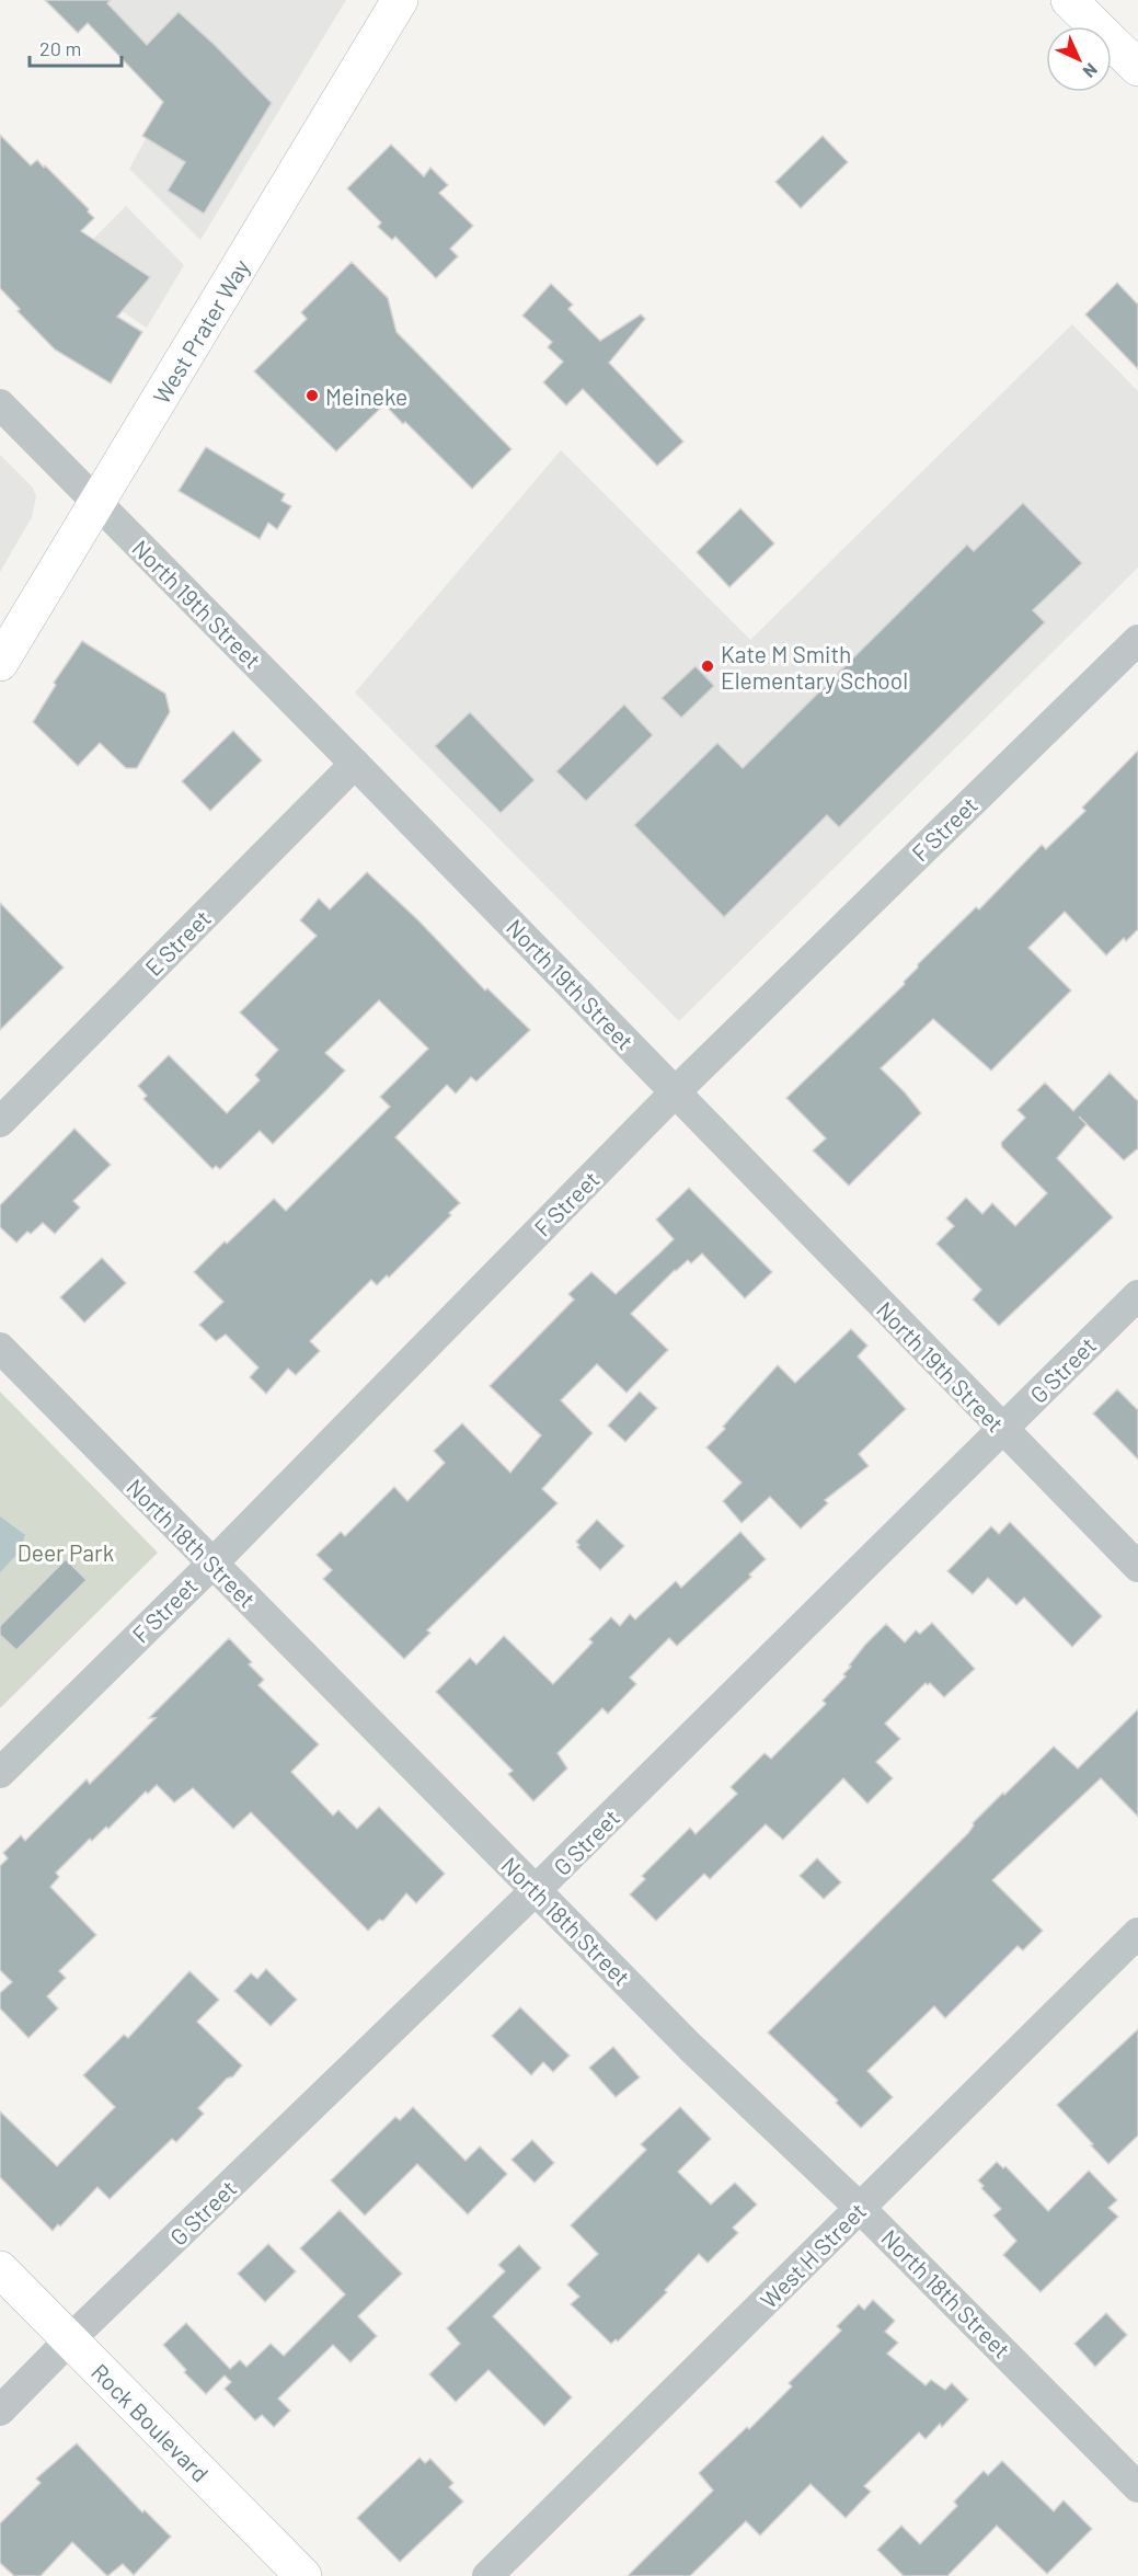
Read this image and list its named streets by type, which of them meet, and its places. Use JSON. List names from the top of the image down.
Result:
{
  "streets": {
    "main road": ["West Prater Way", "Rock Boulevard"],
    "street": [
      "North 19th Street",
      "F Street",
      "E Street",
      "G Street",
      "North 18th Street",
      "West H Street"
    ]
  },
  "crossings": [
    ["West Prater Way", "North 19th Street"],
    ["North 19th Street", "F Street"],
    ["North 19th Street", "E Street"],
    ["North 19th Street", "G Street"],
    ["F Street", "North 18th Street"],
    ["G Street", "North 18th Street"],
    ["G Street", "Rock Boulevard"],
    ["North 18th Street", "West H Street"]
  ],
  "parks": ["Deer Park"],
  "places": ["Meineke", "Kate M Smith Elementary School"],
  "scale_bar": "20 m",
  "north": "bottom right"
}
